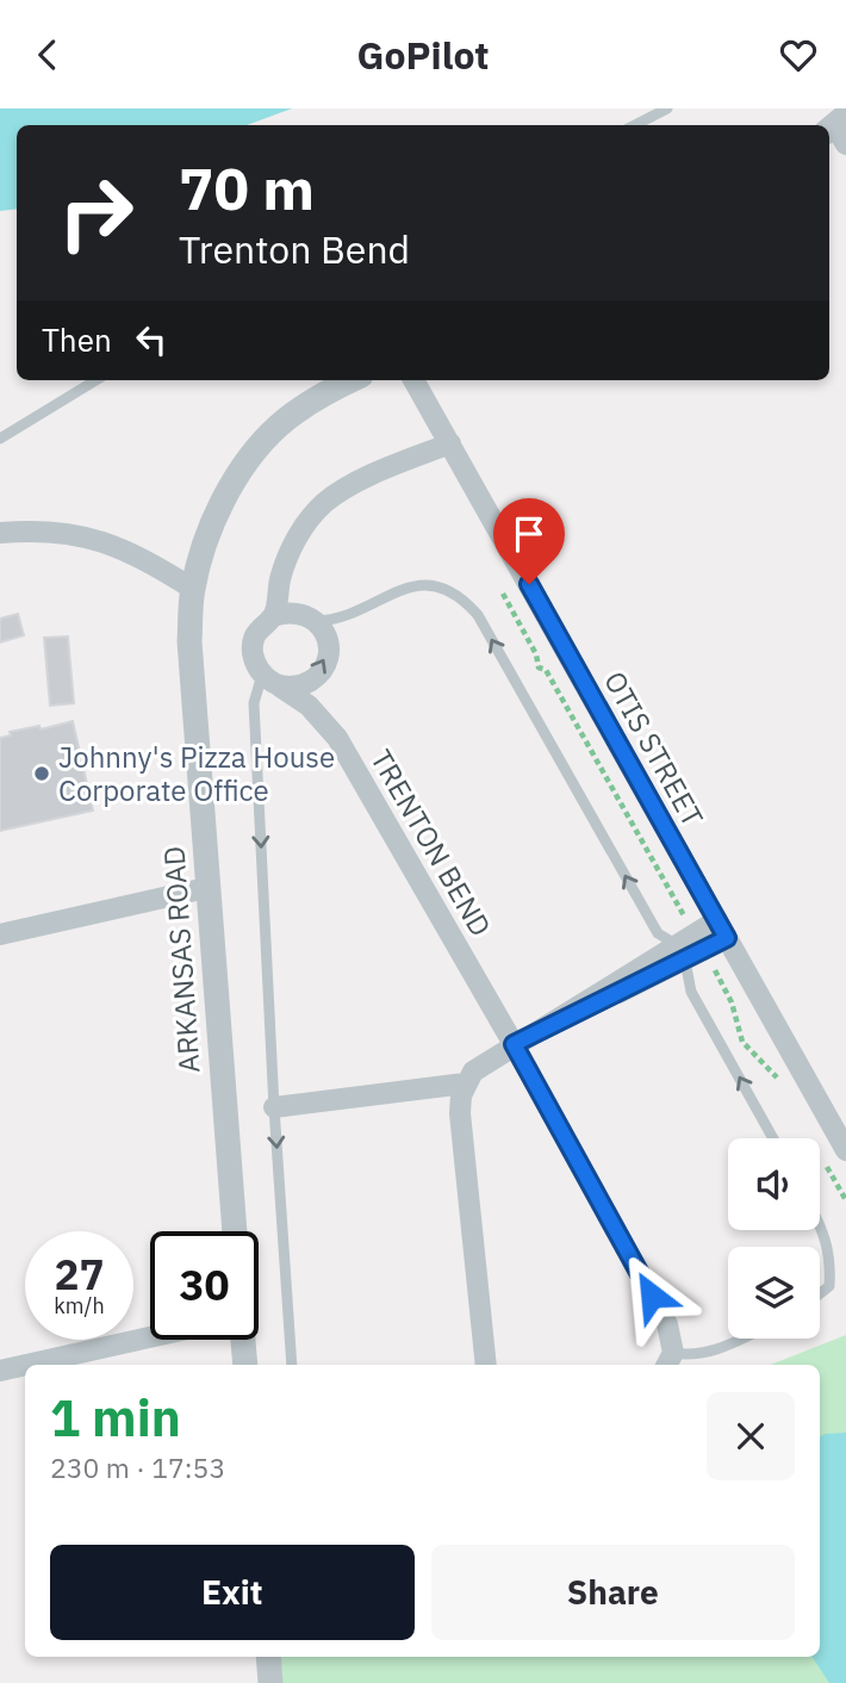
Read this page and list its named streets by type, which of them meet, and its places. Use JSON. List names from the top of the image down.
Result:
{
  "streets": {
    "street": ["OTIS STREET", "TRENTON BEND", "ARKANSAS ROAD"]
  },
  "places": ["Johnny's Pizza House Corporate Office"],
  "page": {
    "header": "GoPilot",
    "turn": ["70 m", "Trenton Bend"],
    "then": "Then",
    "speed": "27 km/h",
    "limit": "30",
    "heading": ["1 min", "230 m · 17:53"],
    "buttons": ["Exit", "Share"]
  }
}
